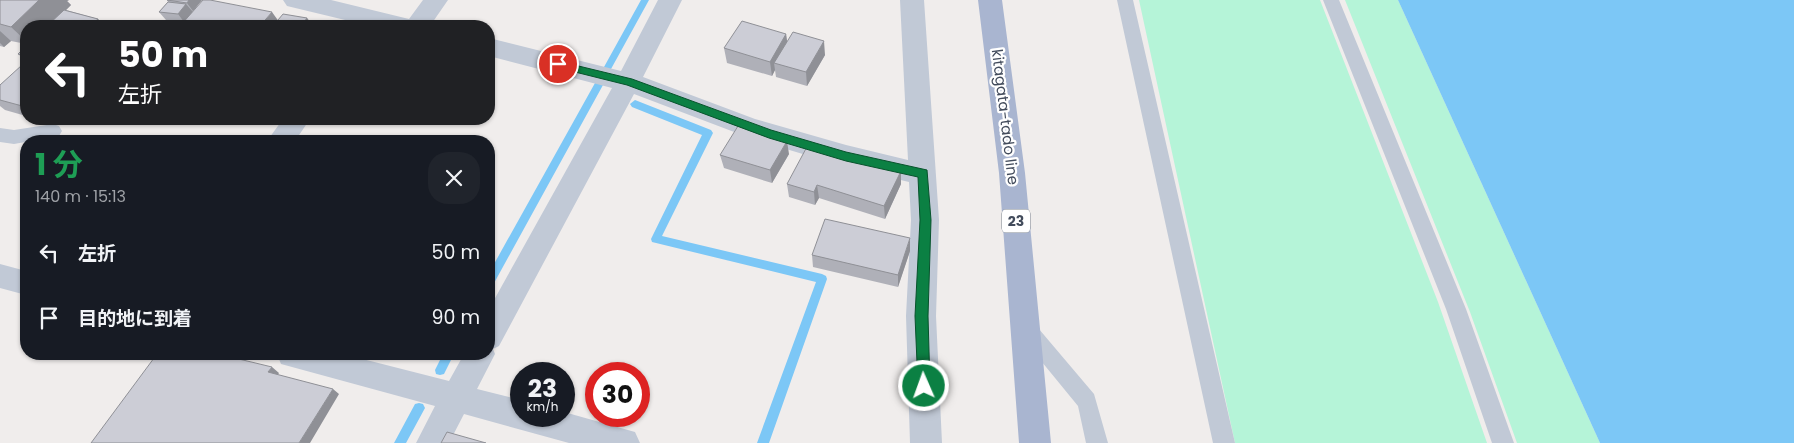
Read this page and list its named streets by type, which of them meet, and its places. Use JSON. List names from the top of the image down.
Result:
{
  "streets": {
    "main road": ["kitagata-tado line", "23"]
  },
  "page": {
    "turn": ["50 m", "左折"],
    "heading": ["1 分", "140 m · 15:13"],
    "list": [
      {
        "name": "左折",
        "value": "50 m"
      },
      {
        "name": "目的地に到着",
        "value": "90 m"
      }
    ],
    "speed": "23 km/h",
    "limit": "30"
  }
}
